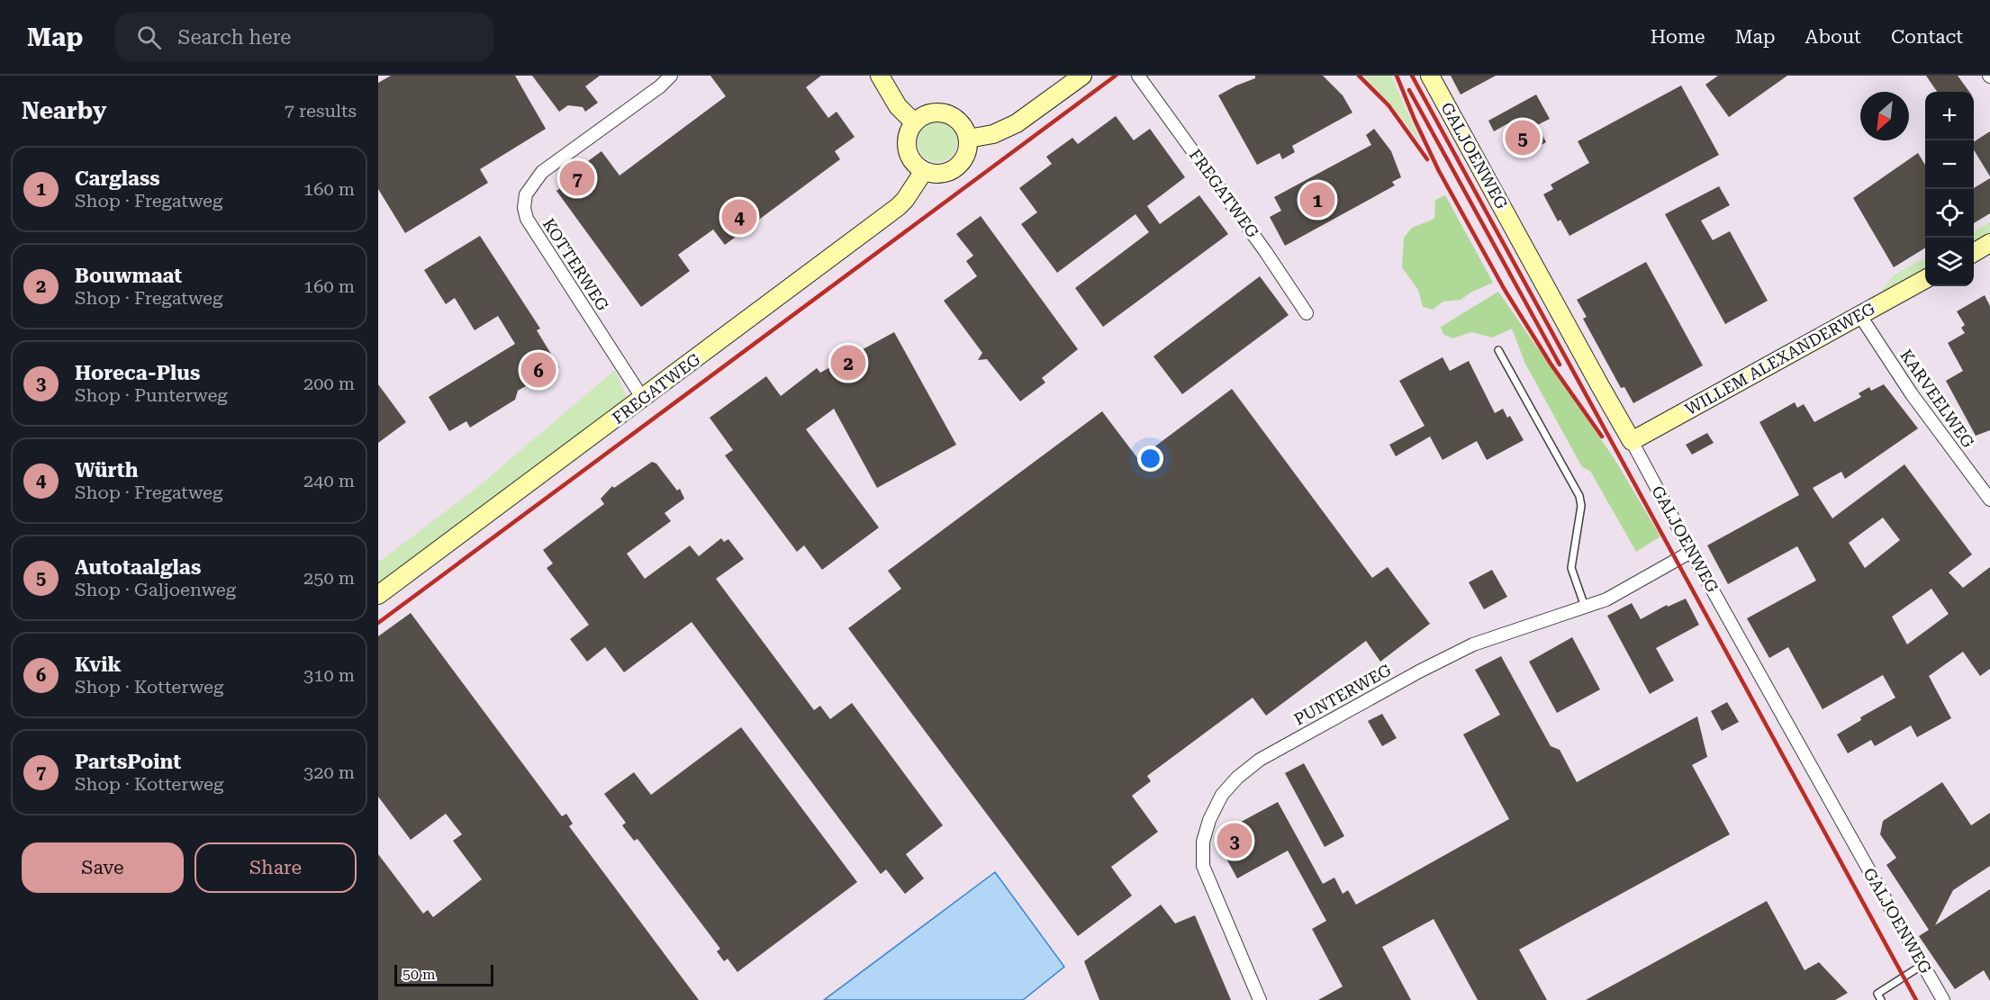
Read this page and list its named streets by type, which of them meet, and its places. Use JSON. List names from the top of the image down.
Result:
{
  "streets": {
    "street": [
      "GALJOENWEG",
      "FREGATWEG",
      "KOTTERWEG",
      "WILLEM ALEXANDERWEG",
      "KARVEELWEG",
      "PUNTERWEG"
    ]
  },
  "crossings": [
    ["GALJOENWEG", "WILLEM ALEXANDERWEG"],
    ["GALJOENWEG", "PUNTERWEG"],
    ["FREGATWEG", "KOTTERWEG"],
    ["WILLEM ALEXANDERWEG", "KARVEELWEG"]
  ],
  "scale_bar": "50 m",
  "north": "bottom left",
  "page": {
    "header": "Map",
    "search": "Search here",
    "nav": [
      "Home",
      "Map",
      "About",
      "Contact"
    ],
    "heading": ["Nearby", "7 results"],
    "map_buttons": ["+", "−"],
    "pins": [
      "5",
      "7",
      "1",
      "4",
      "2",
      "6",
      "3"
    ],
    "list": [
      {
        "mark": "1",
        "name": "Carglass",
        "note": "Shop · Fregatweg",
        "value": "160 m"
      },
      {
        "mark": "2",
        "name": "Bouwmaat",
        "note": "Shop · Fregatweg",
        "value": "160 m"
      },
      {
        "mark": "3",
        "name": "Horeca-Plus",
        "note": "Shop · Punterweg",
        "value": "200 m"
      },
      {
        "mark": "4",
        "name": "Würth",
        "note": "Shop · Fregatweg",
        "value": "240 m"
      },
      {
        "mark": "5",
        "name": "Autotaalglas",
        "note": "Shop · Galjoenweg",
        "value": "250 m"
      },
      {
        "mark": "6",
        "name": "Kvik",
        "note": "Shop · Kotterweg",
        "value": "310 m"
      },
      {
        "mark": "7",
        "name": "PartsPoint",
        "note": "Shop · Kotterweg",
        "value": "320 m"
      }
    ],
    "buttons": ["Save", "Share"],
    "scale": "50 m"
  }
}
